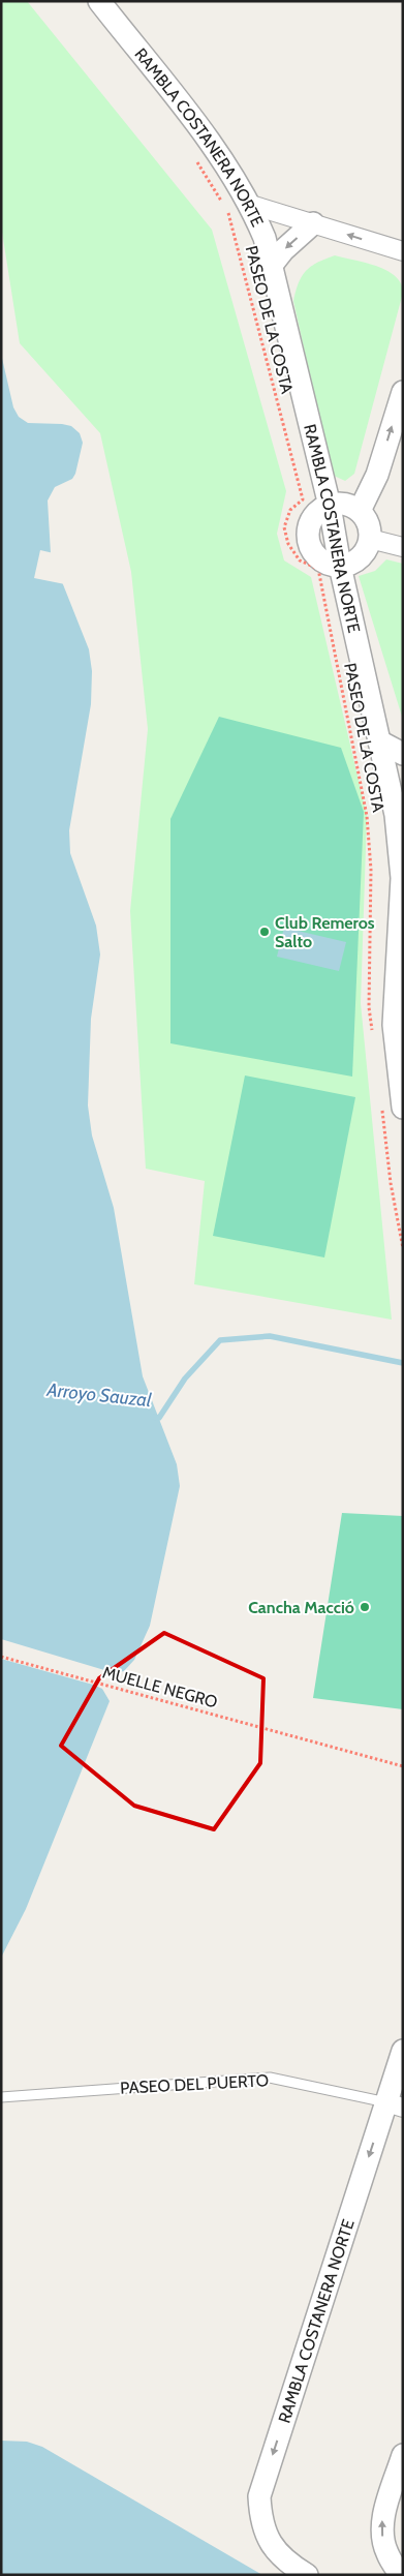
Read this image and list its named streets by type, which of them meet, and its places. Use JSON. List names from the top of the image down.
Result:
{
  "streets": {
    "street": ["RAMBLA COSTANERA NORTE"],
    "lane": ["PASEO DEL PUERTO"],
    "path": ["PASEO DE LA COSTA", "MUELLE NEGRO"]
  },
  "crossings": [
    ["RAMBLA COSTANERA NORTE", "PASEO DEL PUERTO"]
  ],
  "water": ["Arroyo Sauzal"],
  "places": ["Club Remeros Salto", "Cancha Macció"]
}
